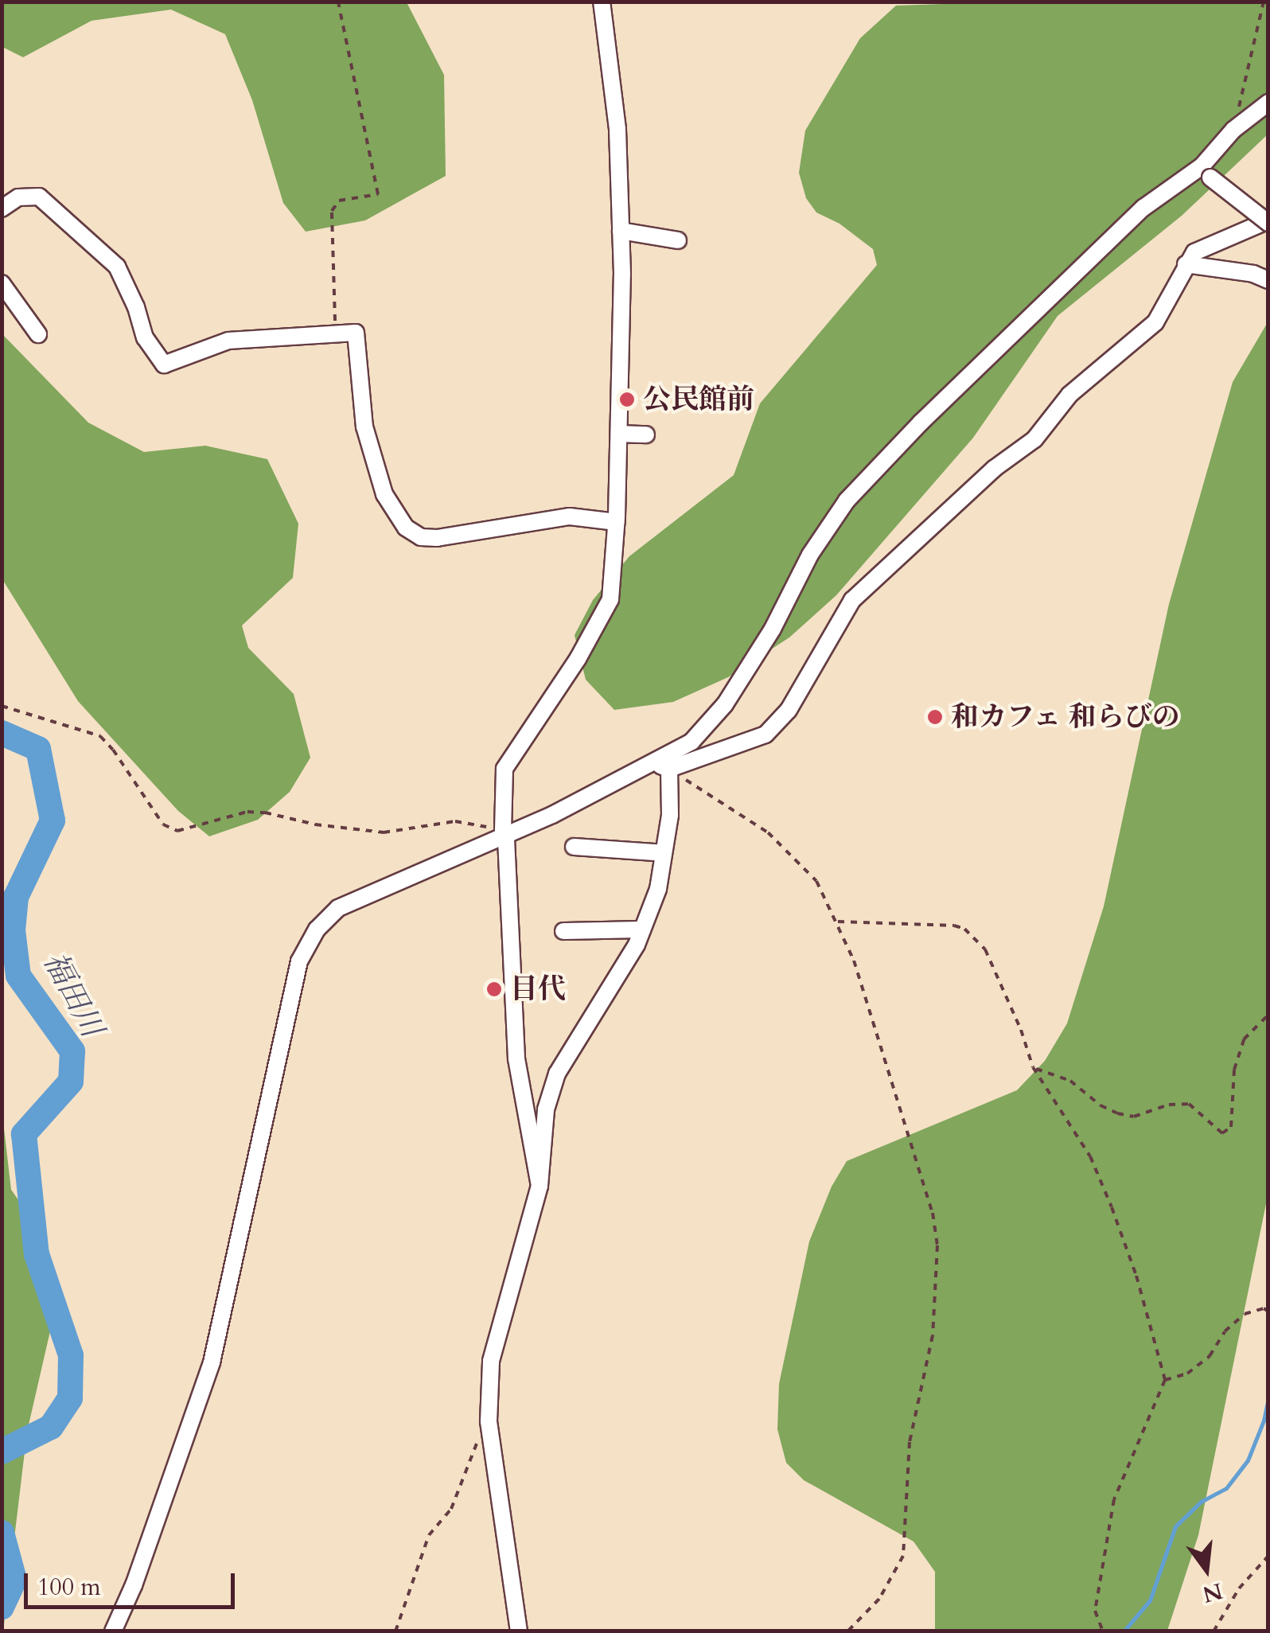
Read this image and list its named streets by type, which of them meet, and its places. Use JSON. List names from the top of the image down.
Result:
{
  "water": ["福田川"],
  "places": ["公民館前", "和カフェ 和らびの", "目代"],
  "scale_bar": "100 m",
  "north": "bottom"
}
